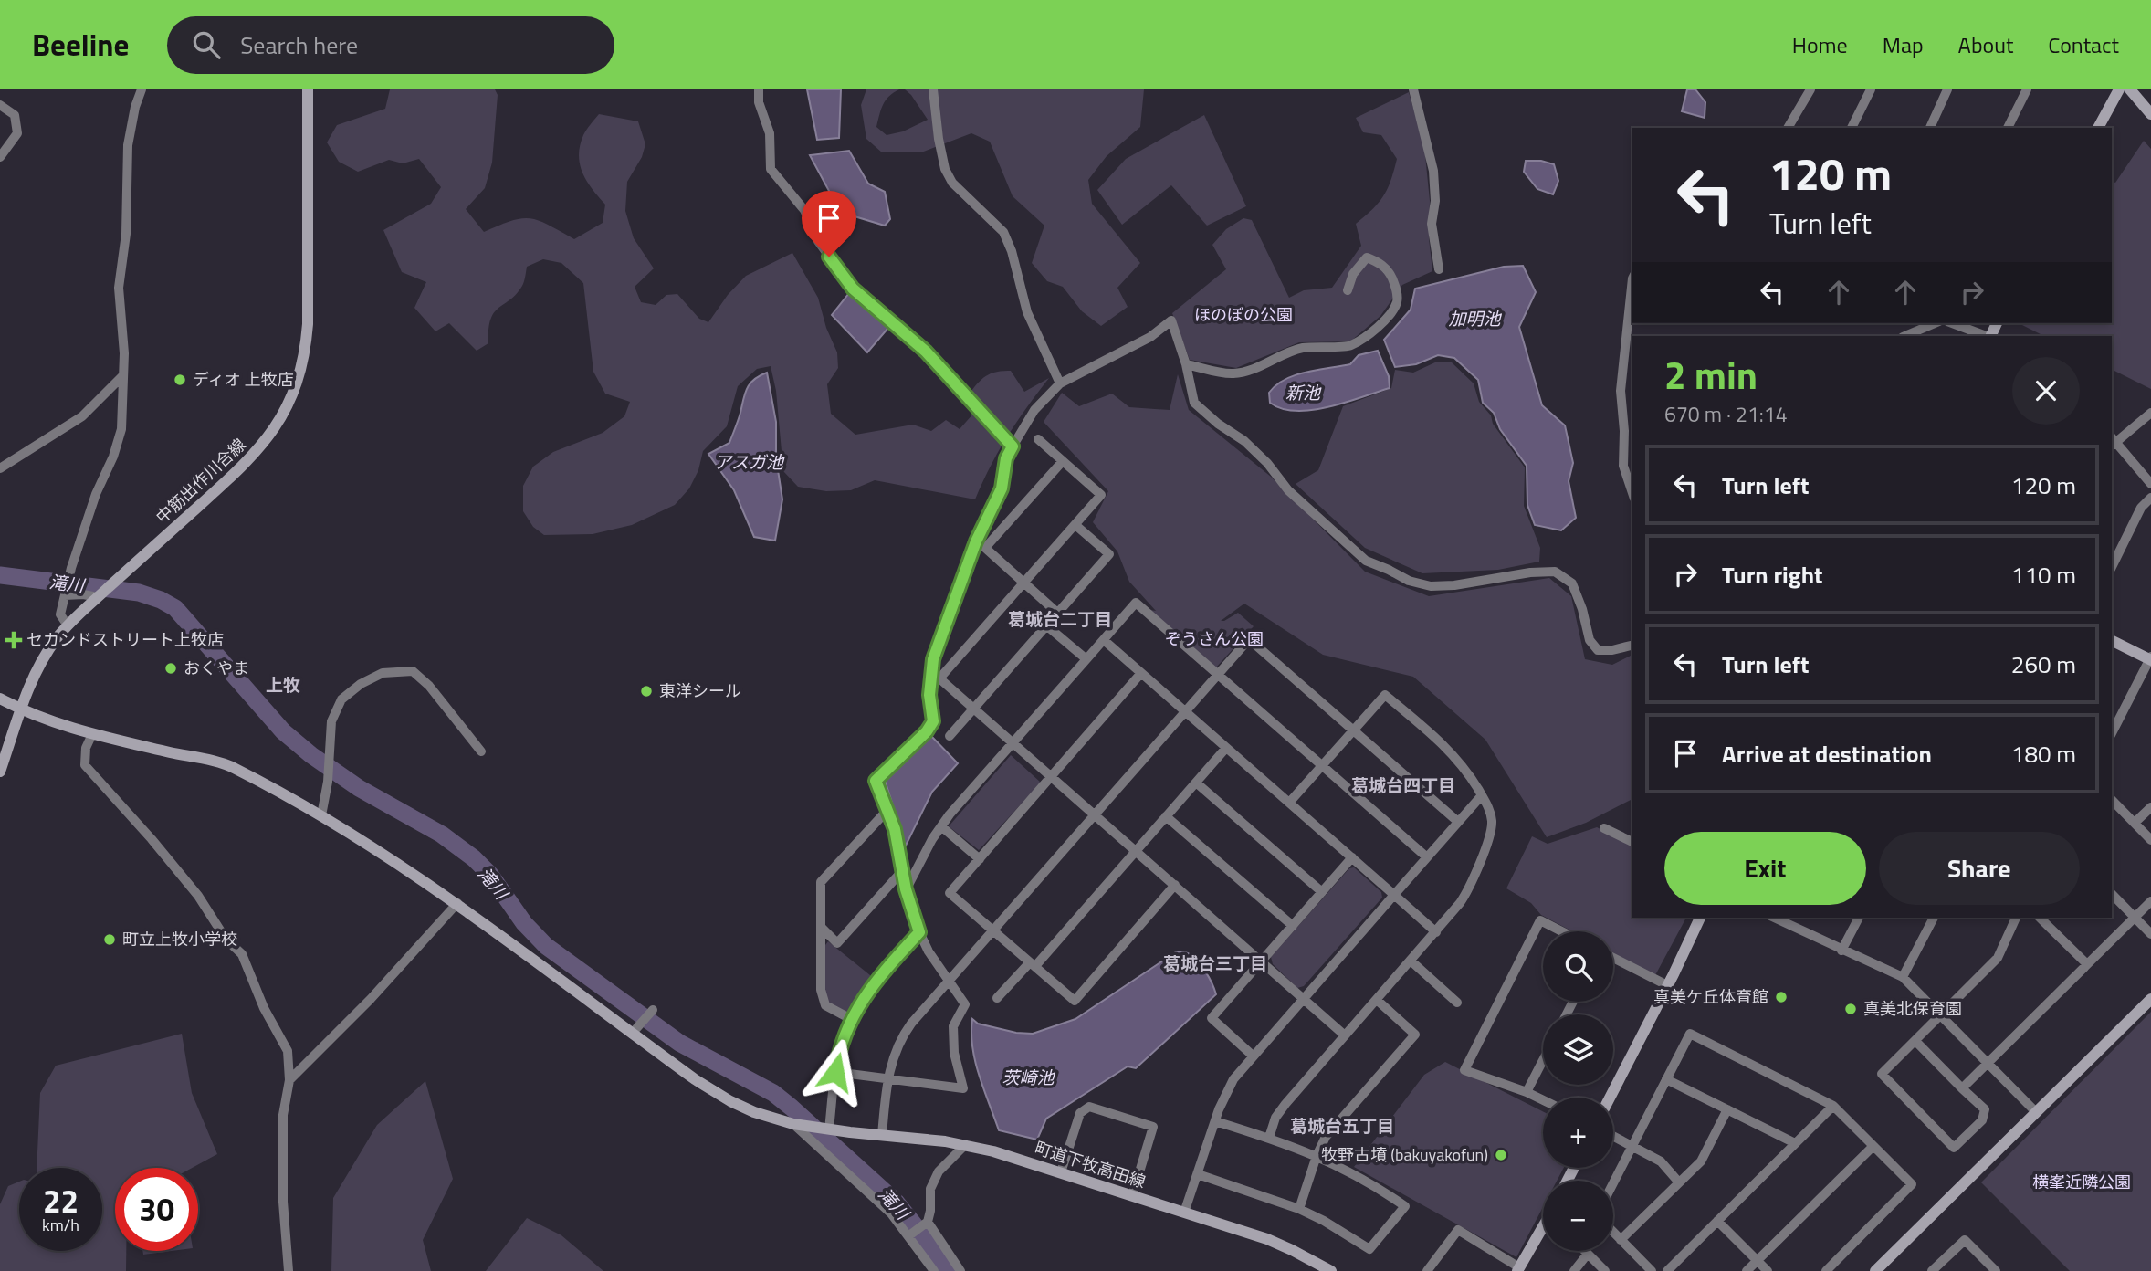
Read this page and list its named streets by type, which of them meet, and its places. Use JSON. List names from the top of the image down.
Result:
{
  "streets": {
    "street": ["中筋出作川合線", "町道下牧高田線"]
  },
  "crossings": [
    ["中筋出作川合線", "町道下牧高田線"]
  ],
  "districts": [
    "葛城台二丁目",
    "上牧",
    "葛城台四丁目",
    "葛城台三丁目",
    "葛城台五丁目"
  ],
  "water": [
    "加明池",
    "新池",
    "アスガ池",
    "滝川",
    "茨崎池"
  ],
  "parks": ["ほのぼの公園", "ぞうさん公園", "横峯近隣公園"],
  "places": {
    "other": [
      "ディオ 上牧店",
      "おくやま",
      "東洋シール",
      "町立上牧小学校",
      "真美ケ丘体育館",
      "真美北保育園",
      "牧野古墳 (bakuyakofun)"
    ],
    "health": ["セカンドストリート上牧店"]
  },
  "page": {
    "header": "Beeline",
    "search": "Search here",
    "nav": [
      "Home",
      "Map",
      "About",
      "Contact"
    ],
    "turn": ["120 m", "Turn left"],
    "heading": ["2 min", "670 m · 21:14"],
    "list": [
      {
        "name": "Turn left",
        "value": "120 m"
      },
      {
        "name": "Turn right",
        "value": "110 m"
      },
      {
        "name": "Turn left",
        "value": "260 m"
      },
      {
        "name": "Arrive at destination",
        "value": "180 m"
      }
    ],
    "buttons": ["Exit", "Share"],
    "map_buttons": ["+", "−"],
    "speed": "22 km/h",
    "limit": "30"
  }
}
